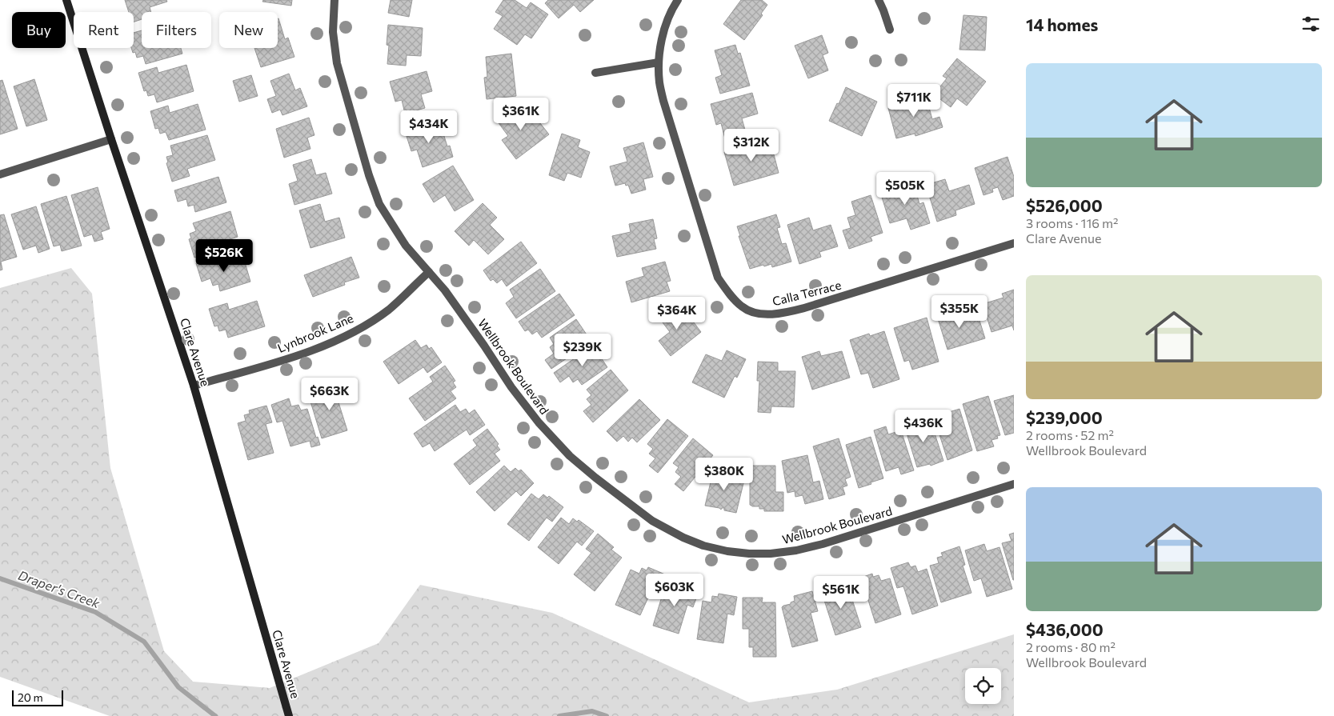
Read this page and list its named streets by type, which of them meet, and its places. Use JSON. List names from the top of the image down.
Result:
{
  "streets": {
    "street": [
      "Calla Terrace",
      "Lynbrook Lane",
      "Clare Avenue",
      "Wellbrook Boulevard"
    ]
  },
  "crossings": [
    ["Lynbrook Lane", "Clare Avenue"],
    ["Lynbrook Lane", "Wellbrook Boulevard"]
  ],
  "water": ["Draper's Creek"],
  "scale_bar": "20 m",
  "page": {
    "heading": "14 homes",
    "chip": [
      "Buy",
      "Rent",
      "Filters",
      "New"
    ],
    "list": [
      {
        "name": "$526,000",
        "note": "3 rooms · 116 m² · Clare Avenue"
      },
      {
        "name": "$239,000",
        "note": "2 rooms · 52 m² · Wellbrook Boulevard"
      },
      {
        "name": "$436,000",
        "note": "2 rooms · 80 m² · Wellbrook Boulevard"
      }
    ],
    "price": [
      "$711K",
      "$361K",
      "$434K",
      "$312K",
      "$505K",
      "$526K",
      "$355K",
      "$364K",
      "$239K",
      "$663K",
      "$436K",
      "$380K",
      "$603K",
      "$561K"
    ],
    "scale": "20 m"
  }
}
